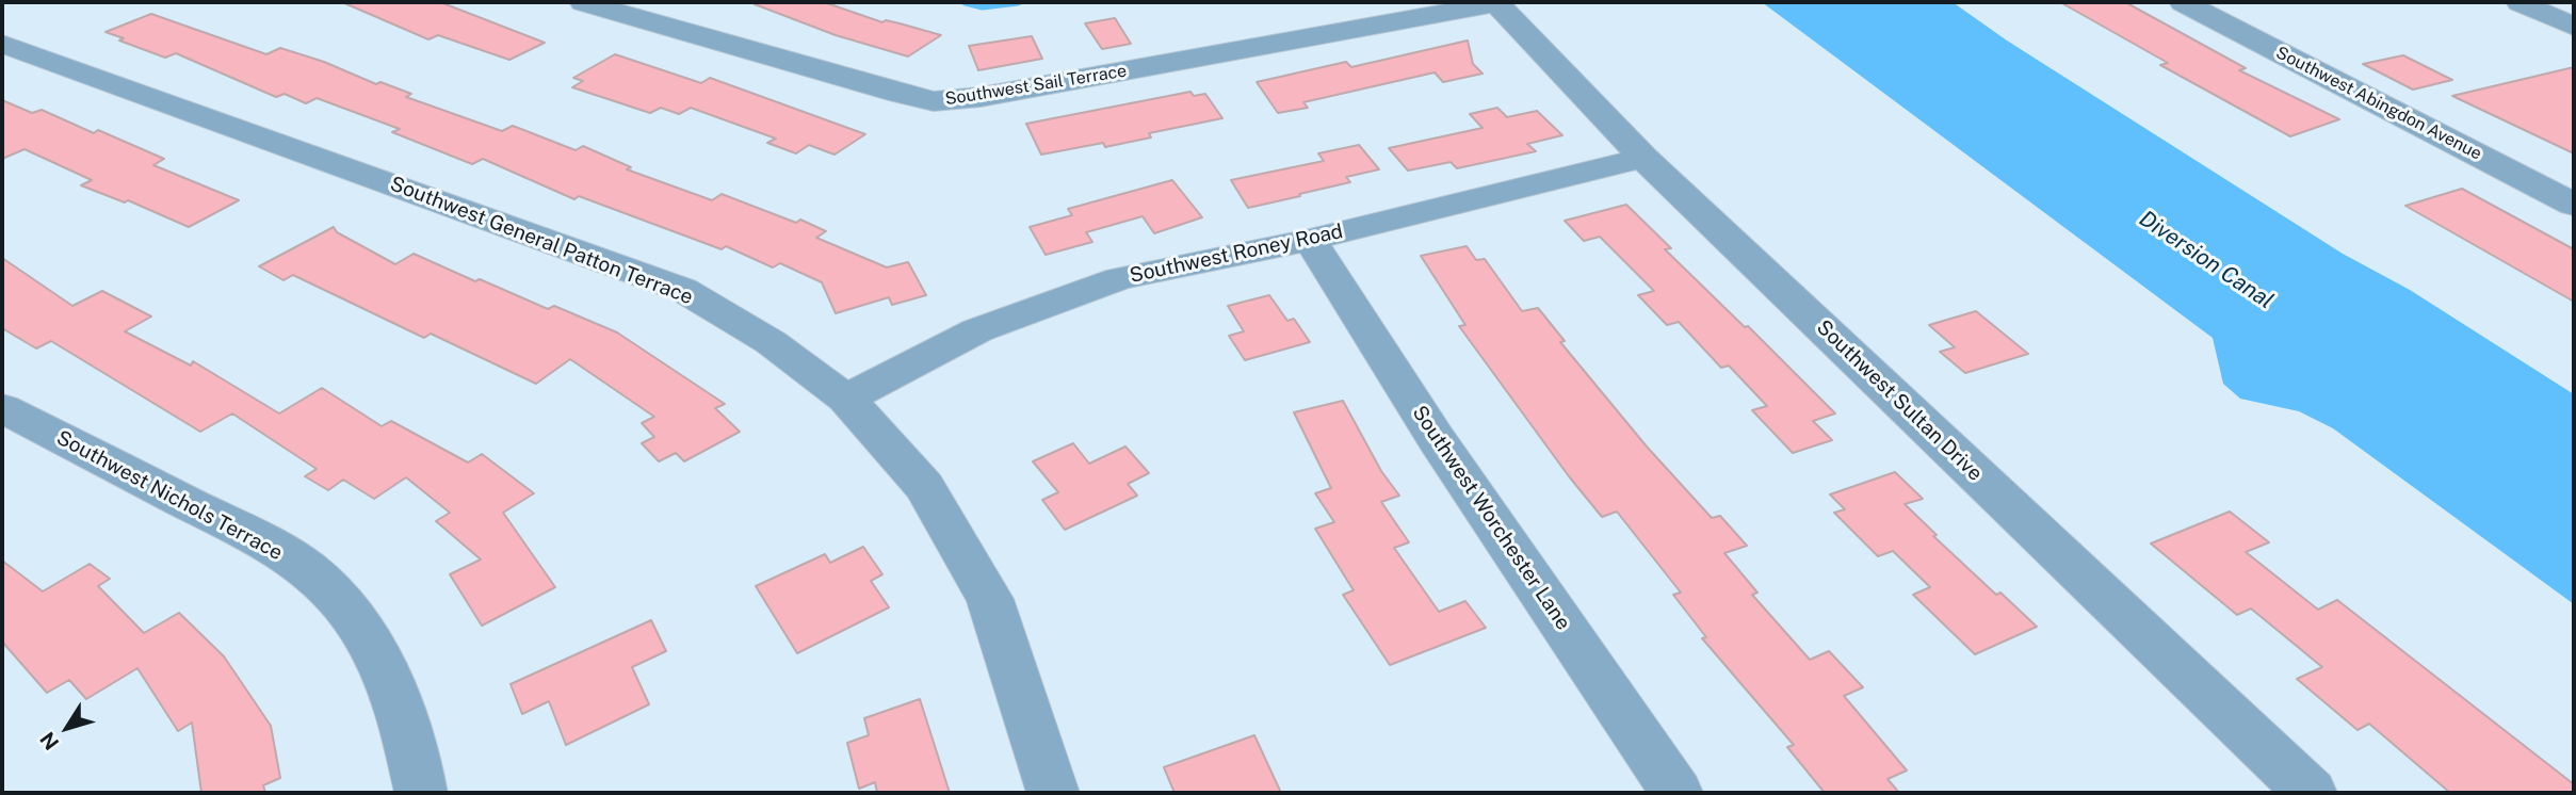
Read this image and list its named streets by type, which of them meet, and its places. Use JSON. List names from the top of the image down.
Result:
{
  "streets": {
    "street": [
      "Southwest Sail Terrace",
      "Southwest Abingdon Avenue",
      "Southwest General Patton Terrace",
      "Southwest Roney Road",
      "Southwest Sultan Drive",
      "Southwest Nichols Terrace",
      "Southwest Worchester Lane"
    ]
  },
  "crossings": [
    ["Southwest Sail Terrace", "Southwest Sultan Drive"],
    ["Southwest General Patton Terrace", "Southwest Roney Road"],
    ["Southwest Roney Road", "Southwest Sultan Drive"],
    ["Southwest Roney Road", "Southwest Worchester Lane"]
  ],
  "water": ["Diversion Canal"],
  "north": "bottom left"
}
